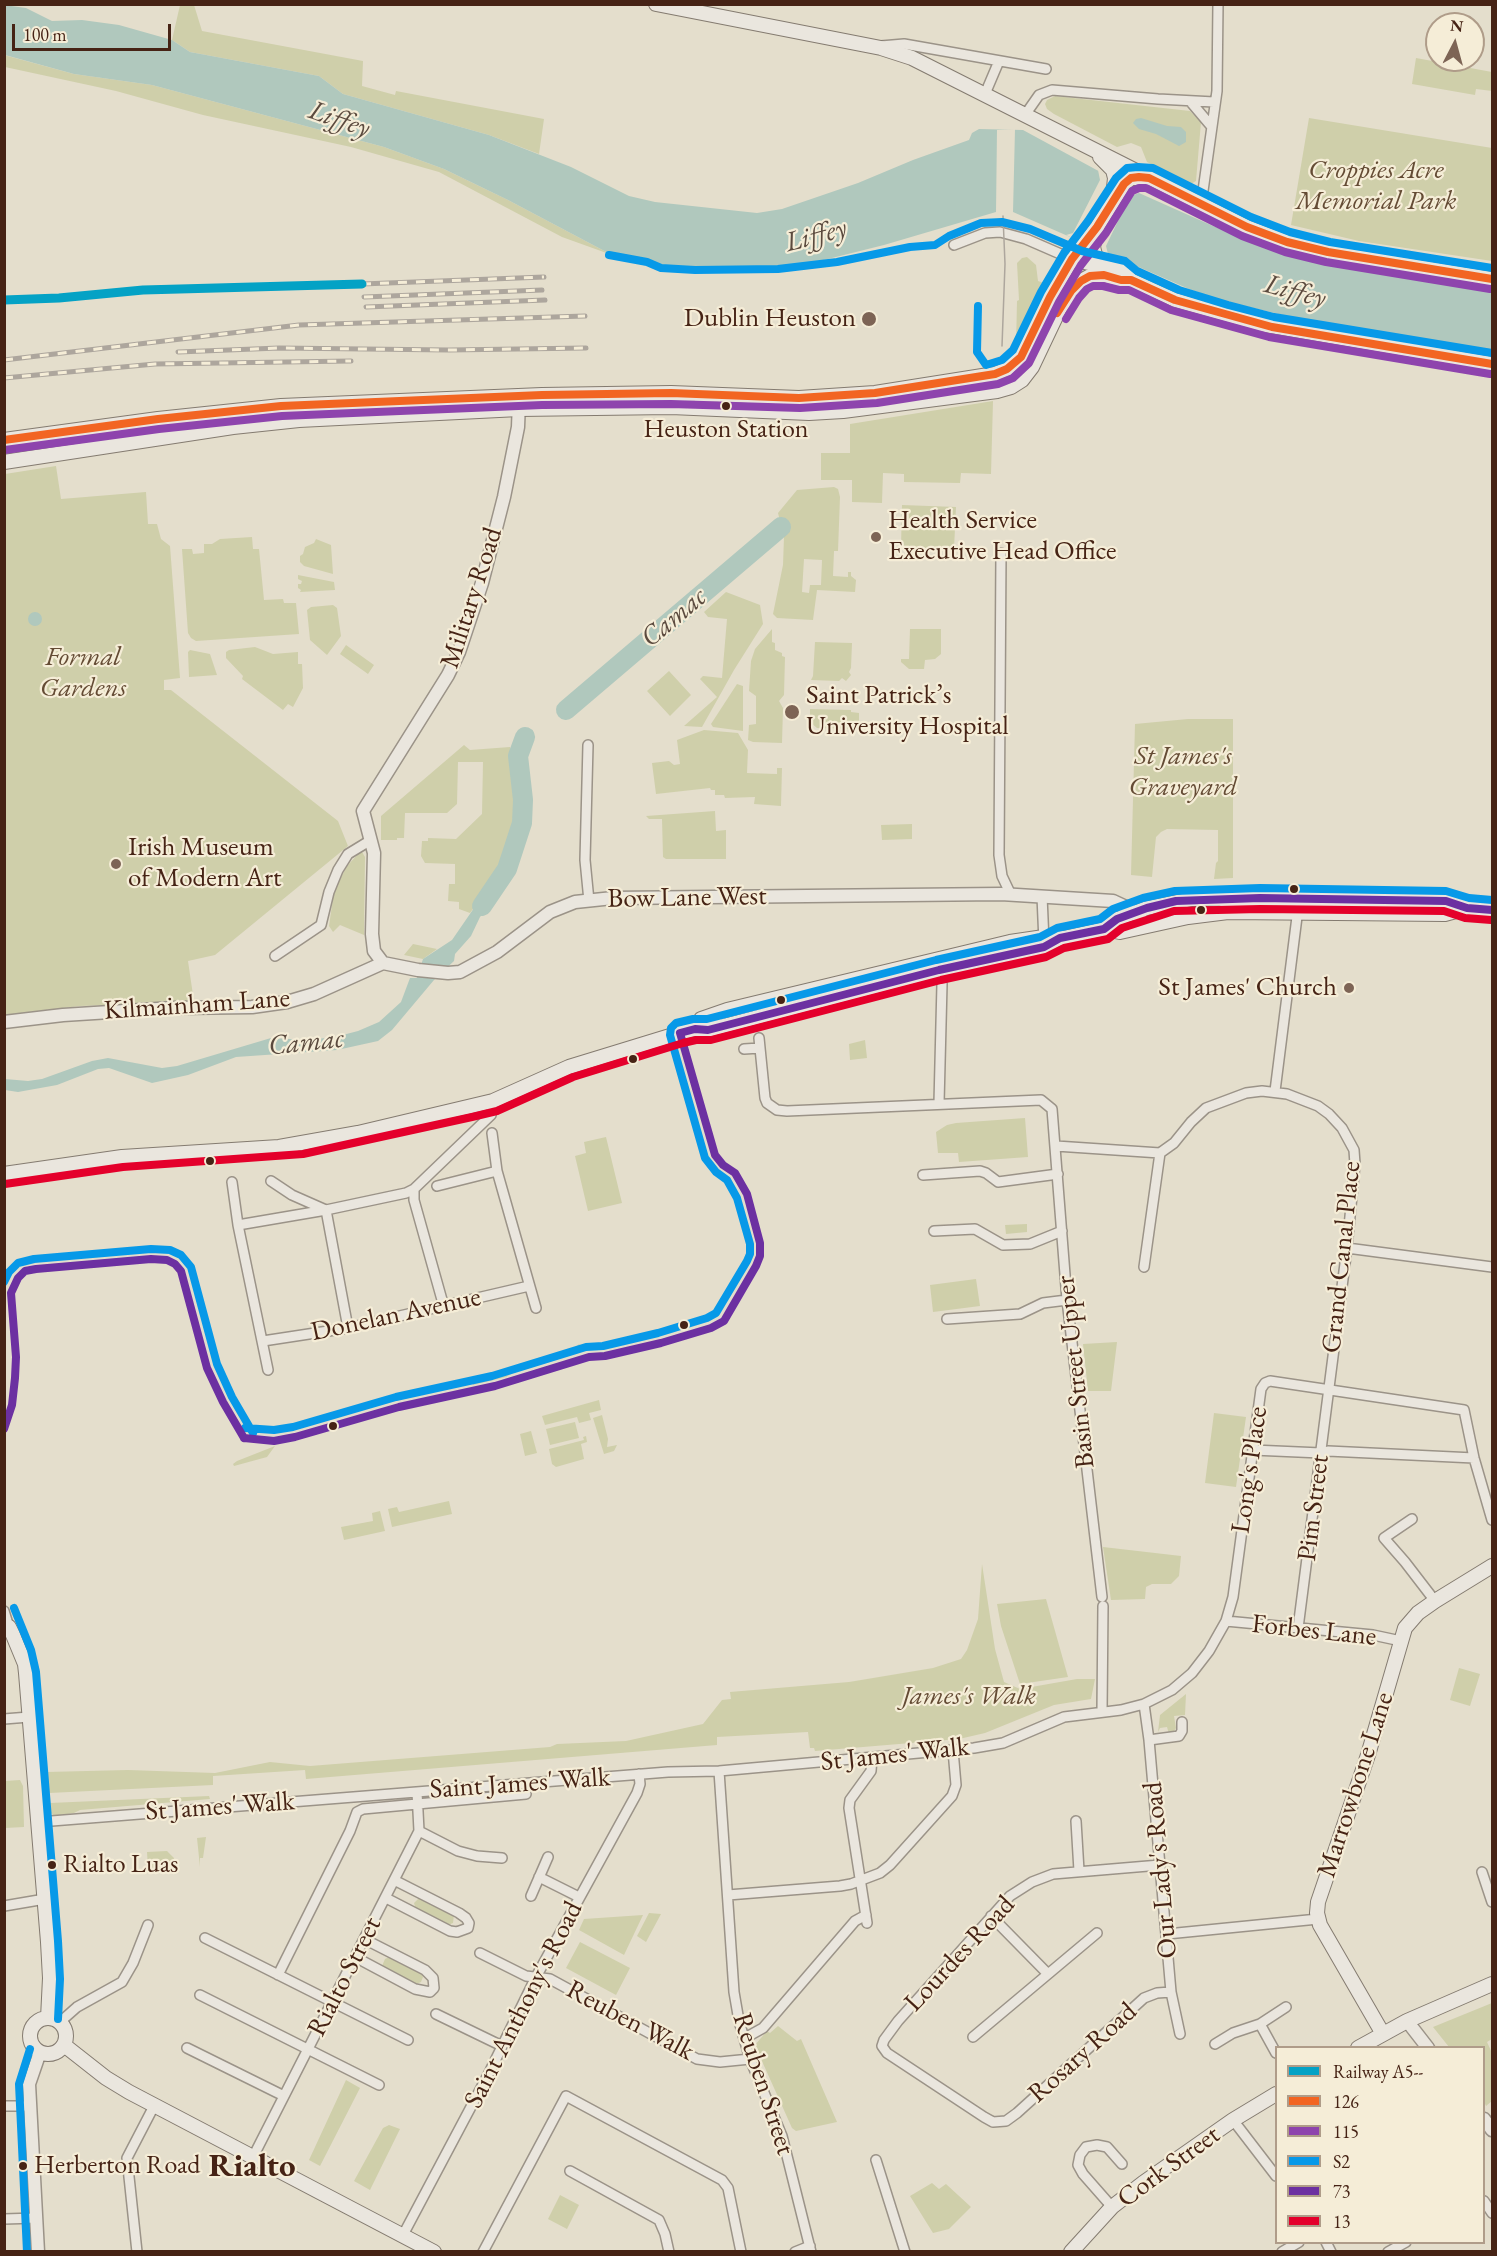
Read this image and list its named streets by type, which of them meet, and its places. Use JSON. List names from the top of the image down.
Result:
{
  "streets": {
    "main road": ["Marrowbone Lane", "Cork Street"],
    "street": [
      "Military Road",
      "Bow Lane West",
      "Kilmainham Lane",
      "Grand Canal Place",
      "Donelan Avenue",
      "Basin Street Upper",
      "Long's Place",
      "Pim Street",
      "Forbes Lane",
      "St James' Walk",
      "Saint James' Walk",
      "Our Lady's Road",
      "Lourdes Road",
      "Rialto Street",
      "Saint Anthony's Road",
      "Reuben Walk",
      "Rosary Road",
      "Reuben Street"
    ]
  },
  "crossings": [
    ["Bow Lane West", "Kilmainham Lane"],
    ["Grand Canal Place", "Long's Place"],
    ["Grand Canal Place", "Pim Street"],
    ["Basin Street Upper", "St James' Walk"],
    ["Long's Place", "Pim Street"],
    ["Long's Place", "Forbes Lane"],
    ["Long's Place", "St James' Walk"],
    ["Long's Place", "Our Lady's Road"],
    ["Pim Street", "Forbes Lane"],
    ["Forbes Lane", "Marrowbone Lane"],
    ["St James' Walk", "Saint James' Walk"],
    ["St James' Walk", "Our Lady's Road"],
    ["St James' Walk", "Saint Anthony's Road"],
    ["St James' Walk", "Reuben Street"],
    ["Saint James' Walk", "Rialto Street"],
    ["Saint James' Walk", "Saint Anthony's Road"],
    ["Our Lady's Road", "Lourdes Road"],
    ["Our Lady's Road", "Rosary Road"],
    ["Lourdes Road", "Rosary Road"],
    ["Saint Anthony's Road", "Reuben Walk"],
    ["Reuben Walk", "Reuben Street"]
  ],
  "districts": ["Rialto"],
  "water": ["Liffey", "Camac"],
  "parks": [
    "Croppies Acre Memorial Park",
    "Formal Gardens",
    "St James's Graveyard",
    "James's Walk"
  ],
  "places": [
    "Dublin Heuston",
    "Heuston Station",
    "Health Service Executive Head Office",
    "Saint Patrick’s University Hospital",
    "Irish Museum of Modern Art",
    "St James' Church",
    "Rialto Luas",
    "Herberton Road"
  ],
  "lines": [
    "transit line S2",
    "transit line 126",
    "transit line 115",
    "rail line A5--",
    "transit line 73",
    "transit line 13"
  ],
  "legend": [
    "Railway A5--",
    "126",
    "115",
    "S2",
    "73",
    "13"
  ],
  "scale_bar": "100 m",
  "north": "top"
}
